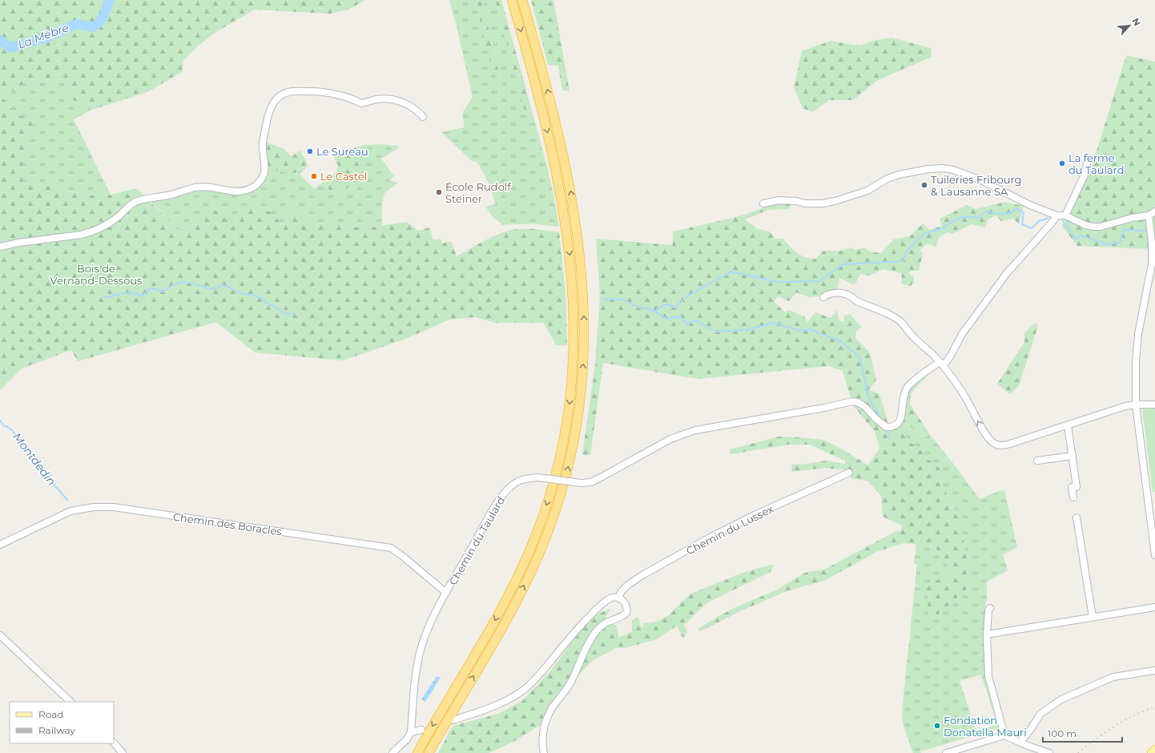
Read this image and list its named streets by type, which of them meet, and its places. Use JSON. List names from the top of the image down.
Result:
{
  "streets": {
    "street": ["Chemin des Boracles", "Chemin du Lussex", "Chemin du Taulard"]
  },
  "crossings": [
    ["Chemin des Boracles", "Chemin du Taulard"]
  ],
  "water": ["La Mèbre", "Montdedin"],
  "parks": ["Bois de Vernand-Dessous"],
  "places": [
    "Le Sureau",
    "La ferme du Taulard",
    "Le Castel",
    "Tuileries Fribourg & Lausanne SA",
    "École Rudolf Steiner",
    "Fondation Donatella Mauri"
  ],
  "legend": ["Road", "Railway"],
  "scale_bar": "100 m",
  "north": "top right"
}
